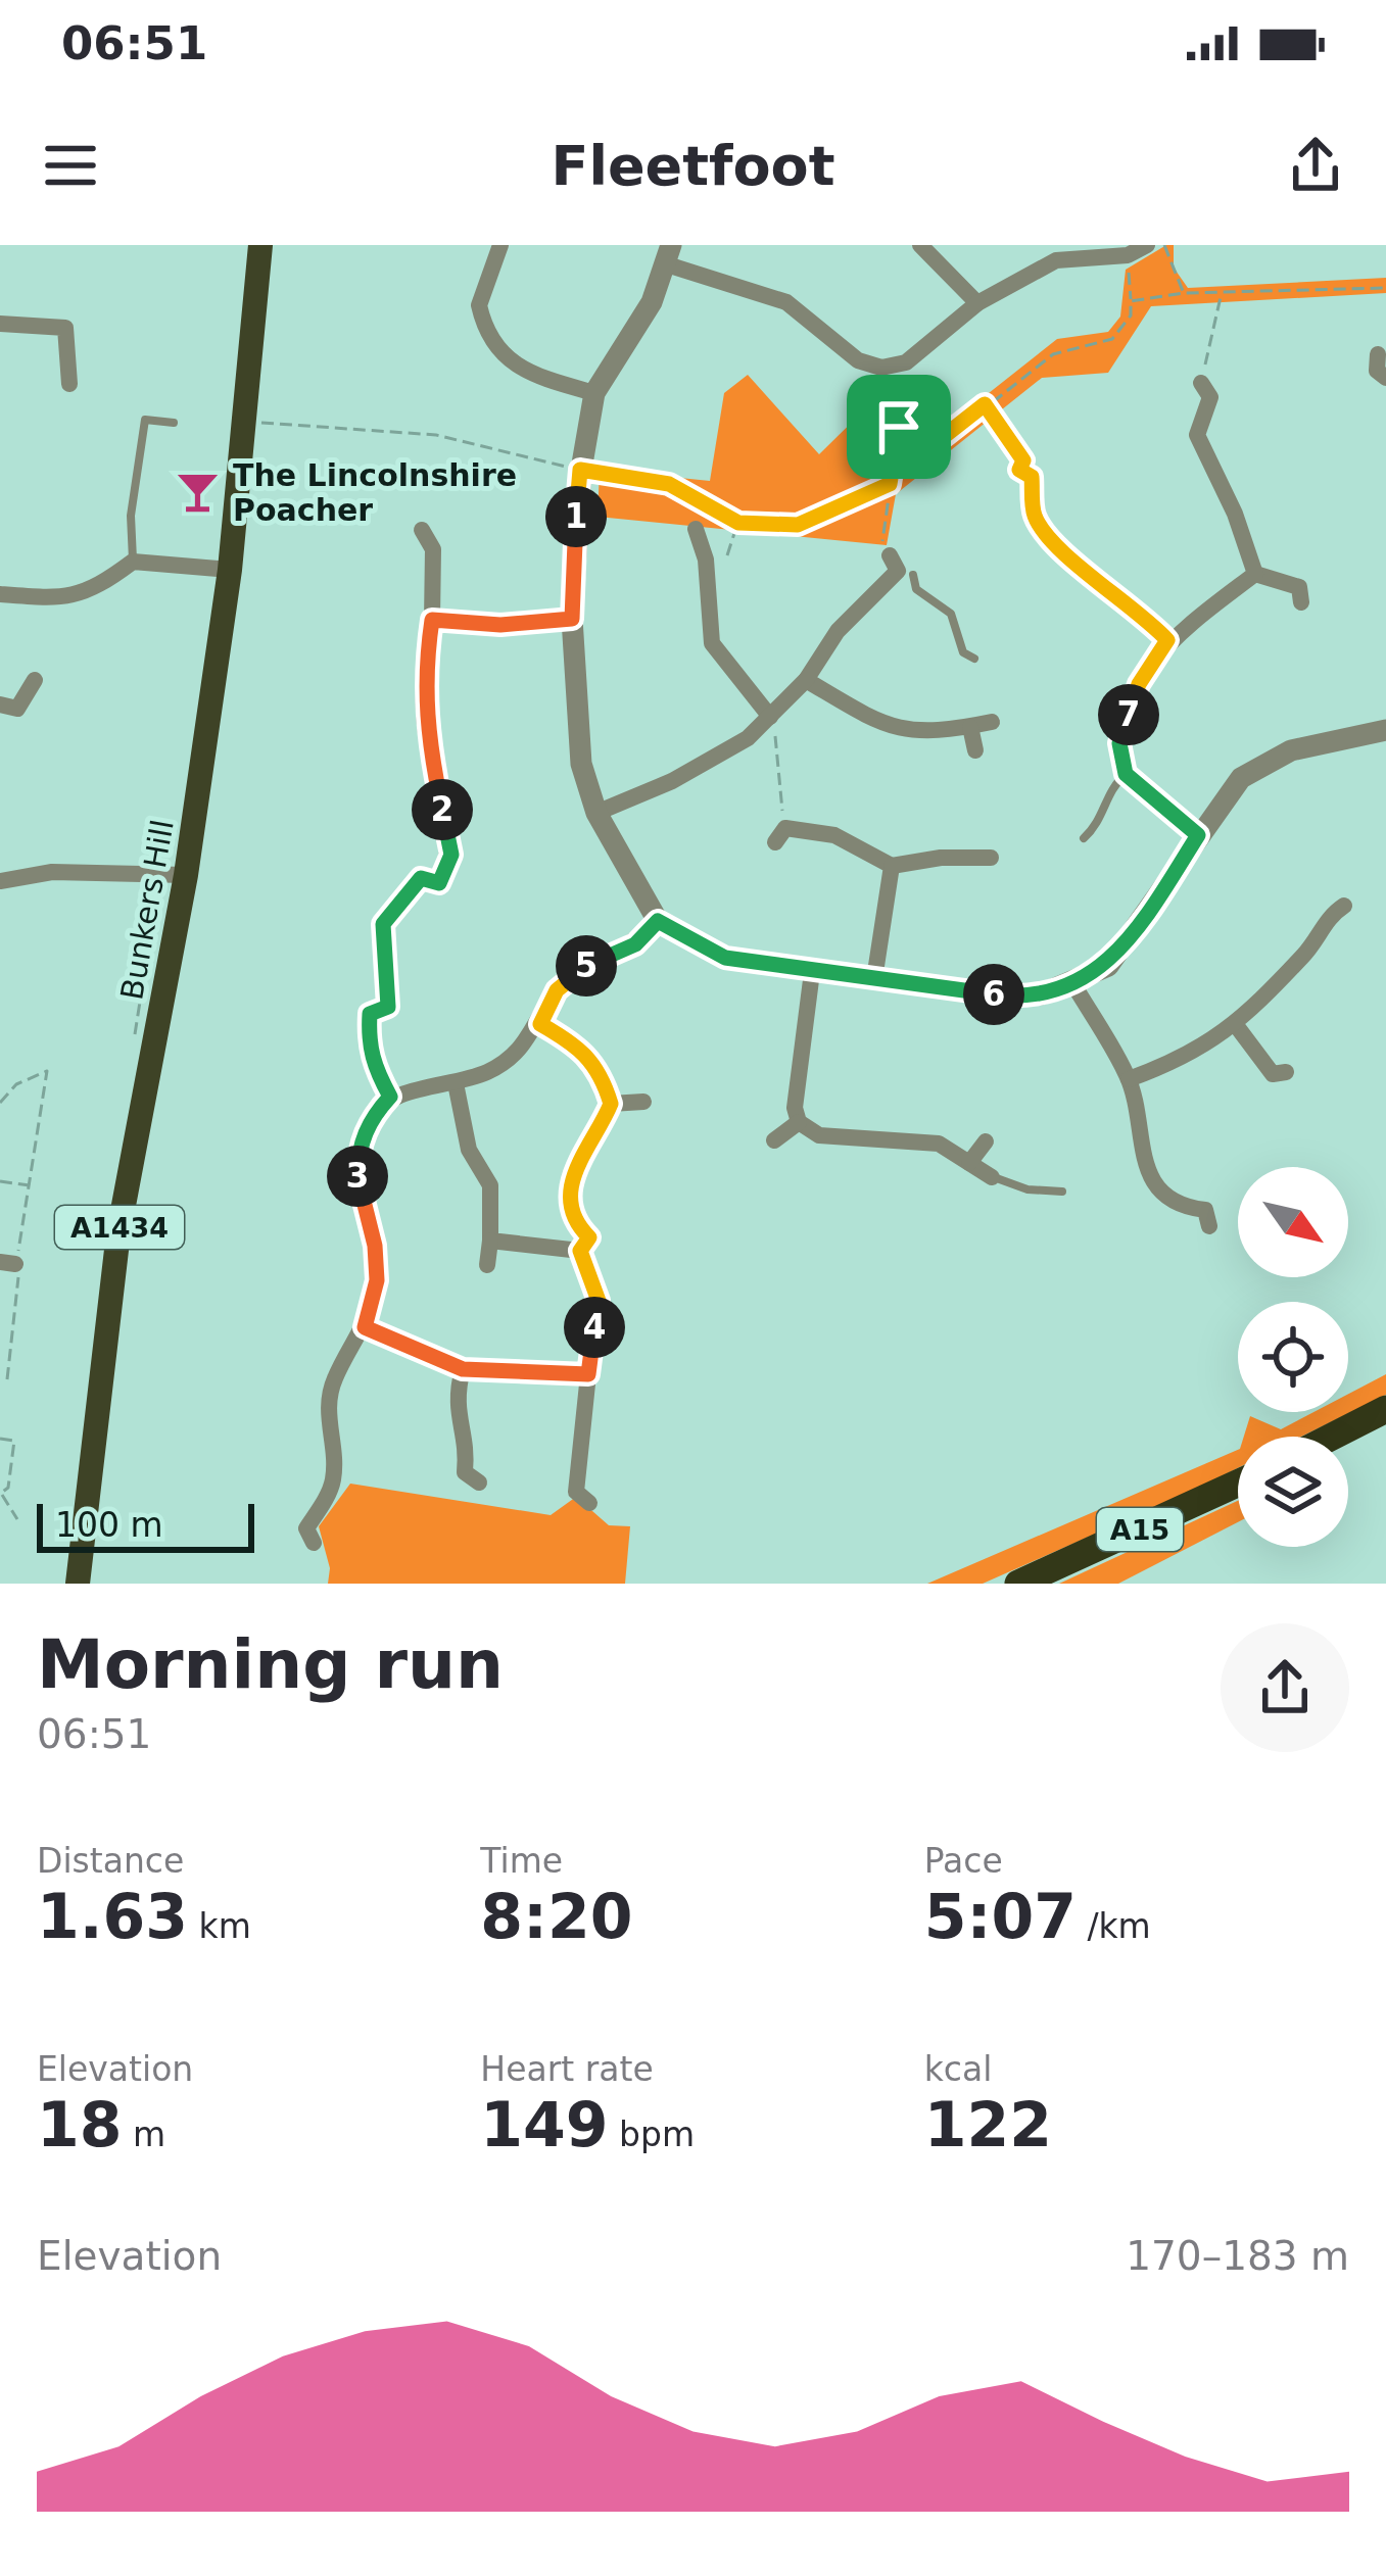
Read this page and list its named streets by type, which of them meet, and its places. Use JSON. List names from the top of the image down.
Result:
{
  "streets": {
    "highway": ["A15"],
    "main road": ["Bunkers Hill", "A1434"]
  },
  "places": {
    "bar": ["The Lincolnshire Poacher"]
  },
  "scale_bar": "100 m",
  "north": "bottom right",
  "page": {
    "status": "06:51",
    "header": "Fleetfoot",
    "pins": [
      "1",
      "7",
      "2",
      "5",
      "6",
      "3",
      "4"
    ],
    "scale": "100 m",
    "heading": ["Morning run", "06:51"],
    "stats": [
      ["Distance", "1.63 km"],
      ["Time", "8:20"],
      ["Pace", "5:07 /km"],
      ["Elevation", "18 m"],
      ["Heart rate", "149 bpm"],
      ["kcal", "122"]
    ],
    "chart": ["Elevation", "170–183 m"]
  }
}
